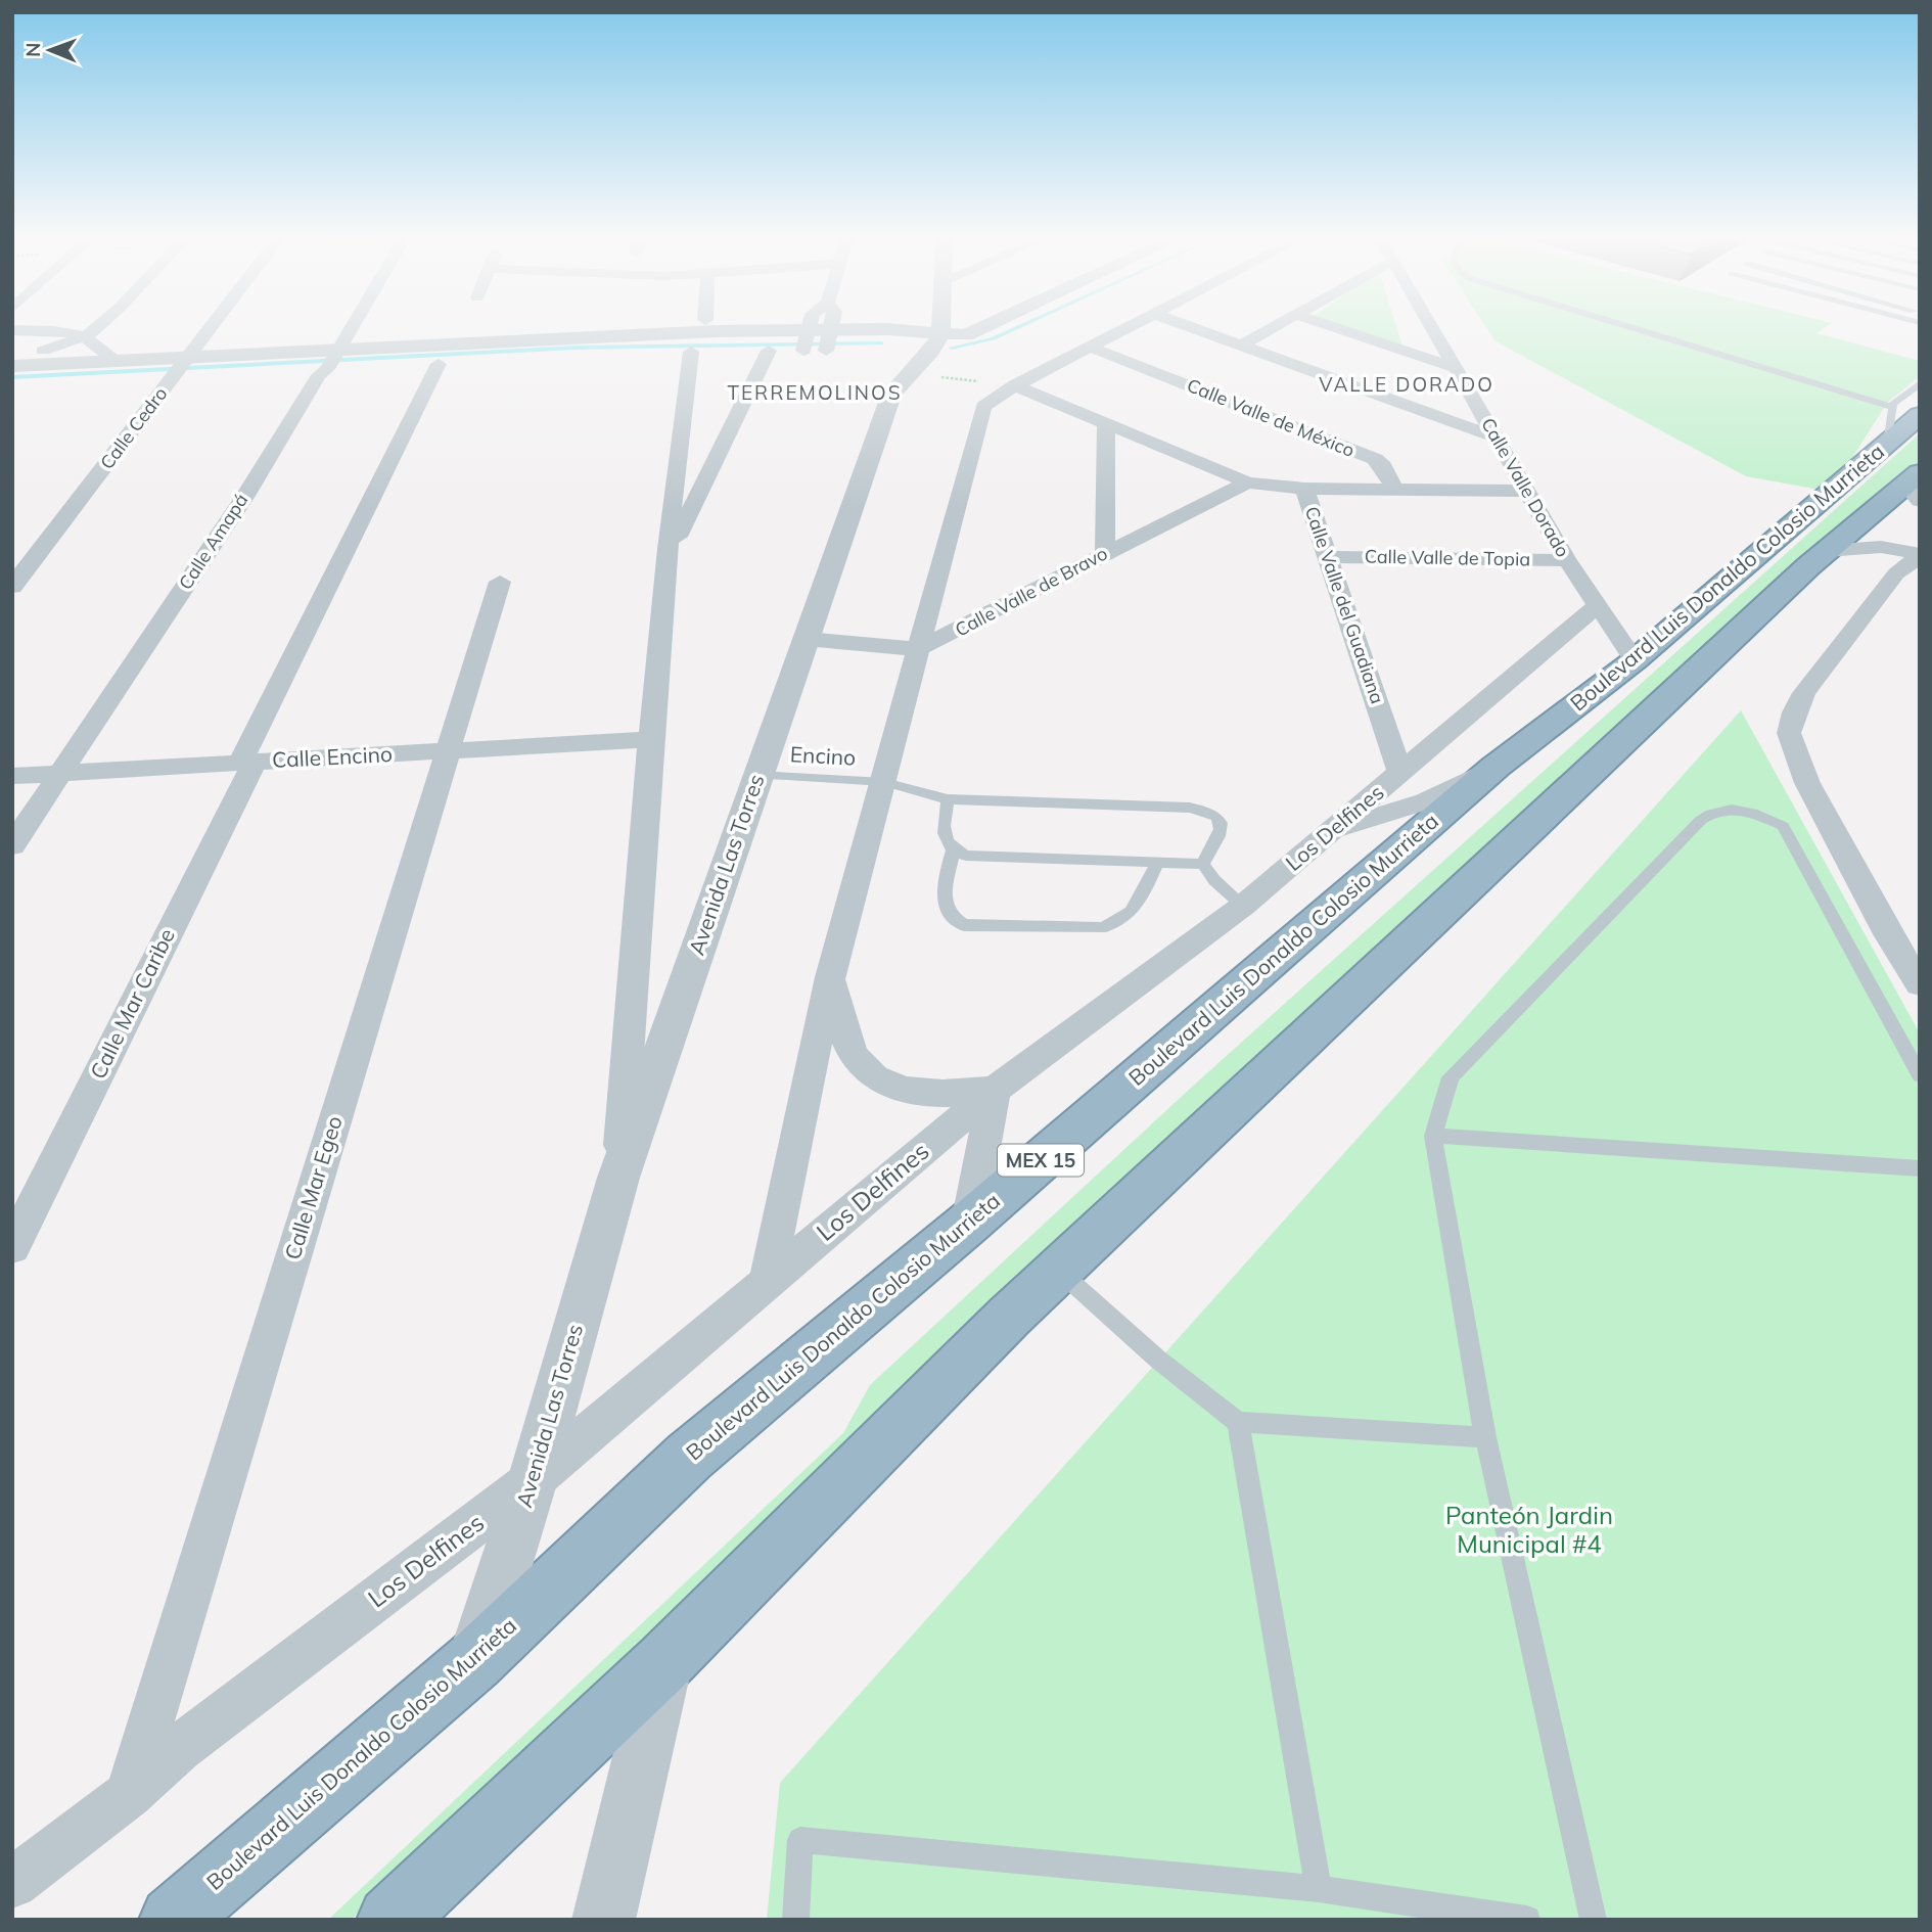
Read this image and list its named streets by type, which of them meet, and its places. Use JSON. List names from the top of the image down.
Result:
{
  "streets": {
    "highway": ["Boulevard Luis Donaldo Colosio Murrieta", "MEX 15"],
    "street": [
      "Calle Valle de México",
      "Calle Cedro",
      "Calle Valle Dorado",
      "Calle Amapá",
      "Calle Valle de Topia",
      "Calle Valle de Bravo",
      "Calle Valle del Guadiana",
      "Calle Encino",
      "Los Delfines",
      "Avenida Las Torres",
      "Calle Mar Caribe",
      "Calle Mar Egeo"
    ],
    "lane": ["Encino"]
  },
  "crossings": [
    ["Calle Valle Dorado", "Calle Valle de Topia"],
    ["Calle Valle Dorado", "Boulevard Luis Donaldo Colosio Murrieta"],
    ["Calle Valle Dorado", "Los Delfines"],
    ["Calle Amapá", "Calle Encino"],
    ["Calle Valle de Topia", "Calle Valle del Guadiana"],
    ["Boulevard Luis Donaldo Colosio Murrieta", "Avenida Las Torres"],
    ["Calle Valle de Bravo", "Calle Valle del Guadiana"],
    ["Calle Valle de Bravo", "Avenida Las Torres"],
    ["Calle Valle del Guadiana", "Los Delfines"],
    ["Encino", "Avenida Las Torres"],
    ["Calle Encino", "Calle Mar Caribe"],
    ["Calle Encino", "Calle Mar Egeo"],
    ["Los Delfines", "Avenida Las Torres"],
    ["Los Delfines", "Calle Mar Egeo"]
  ],
  "districts": ["VALLE DORADO", "TERREMOLINOS"],
  "parks": ["Panteón Jardin Municipal #4"],
  "north": "left"
}
